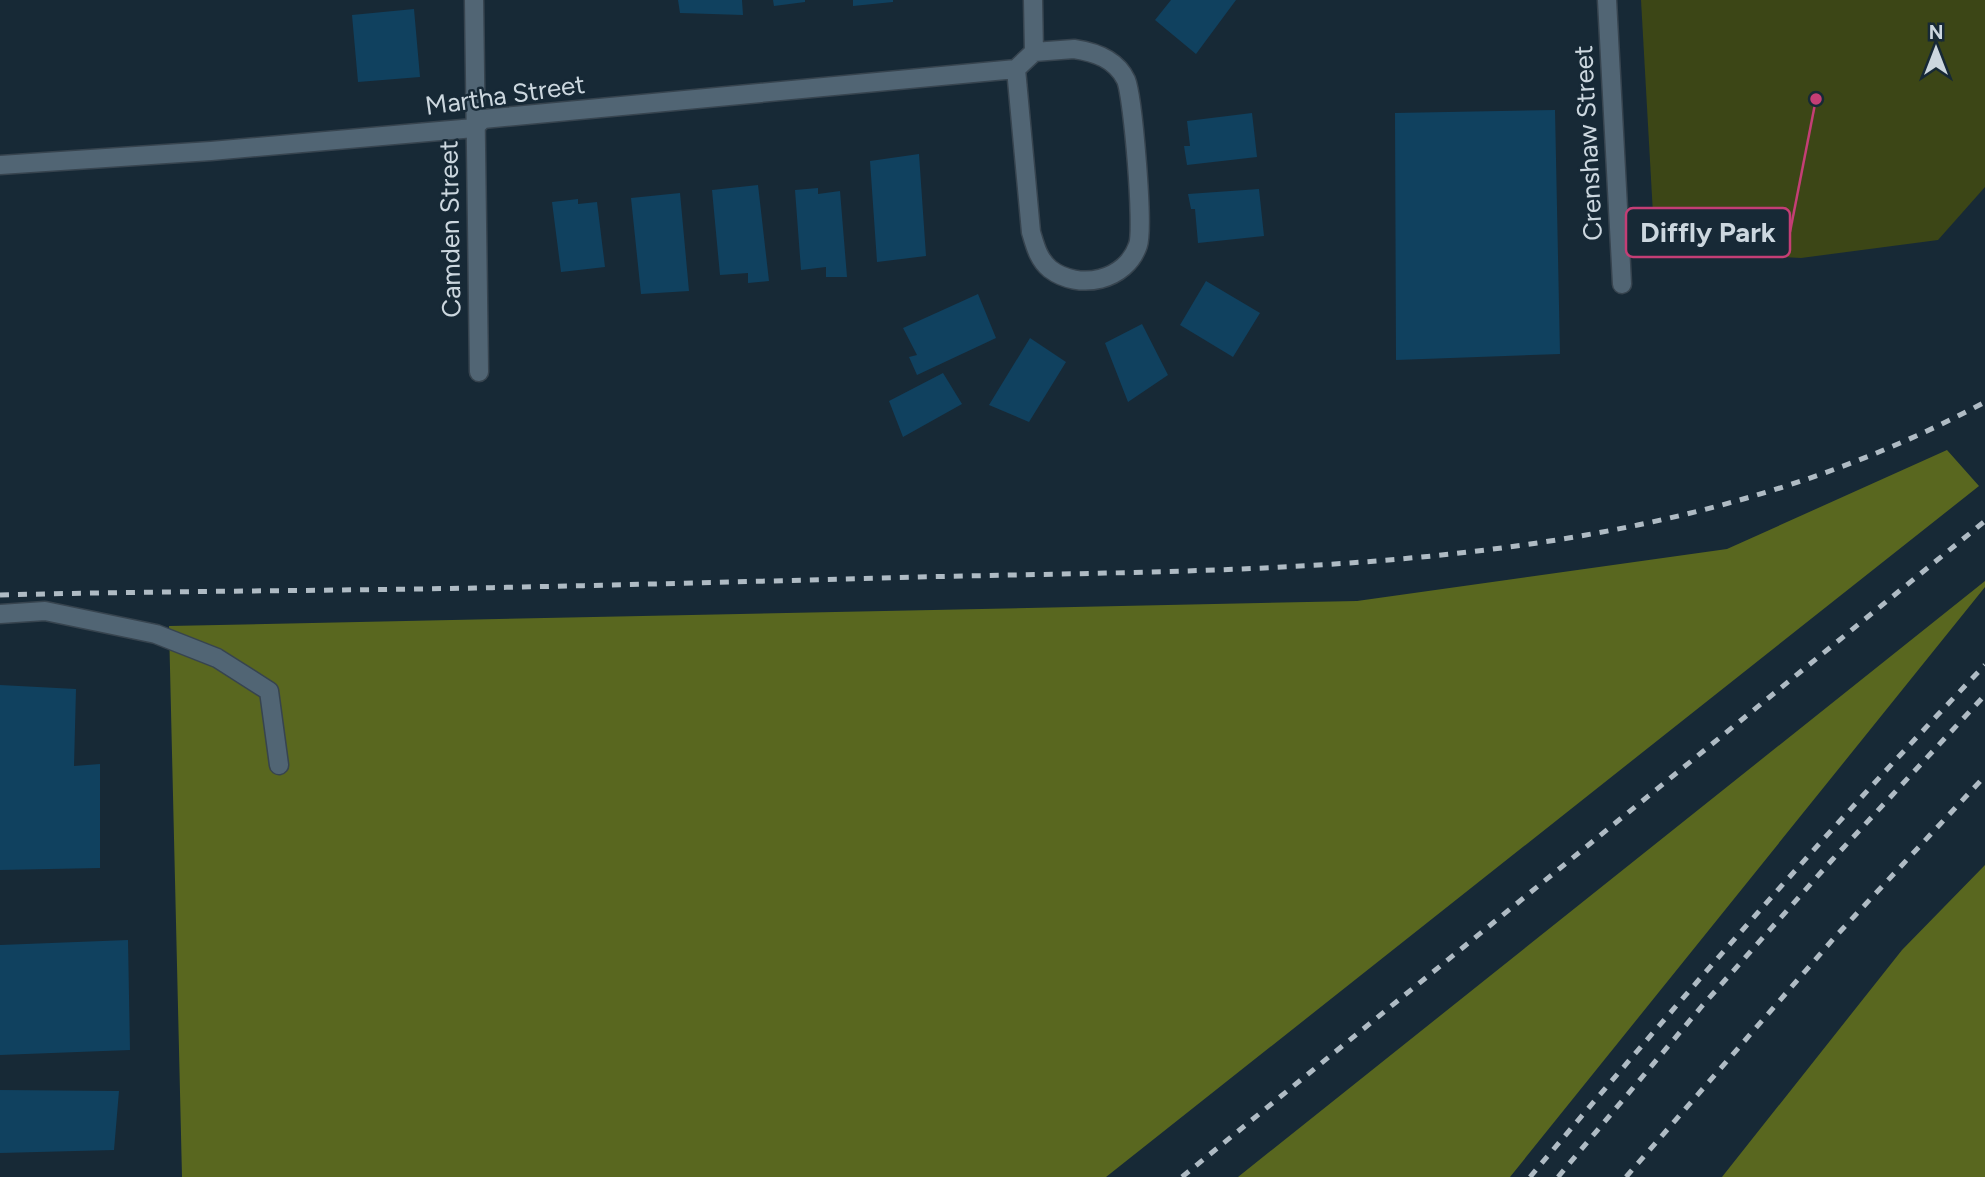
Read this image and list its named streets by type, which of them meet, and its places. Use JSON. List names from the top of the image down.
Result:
{
  "streets": {
    "street": ["Martha Street", "Crenshaw Street", "Camden Street"]
  },
  "crossings": [
    ["Martha Street", "Camden Street"]
  ],
  "places": ["Diffly Park"],
  "north": "top"
}
